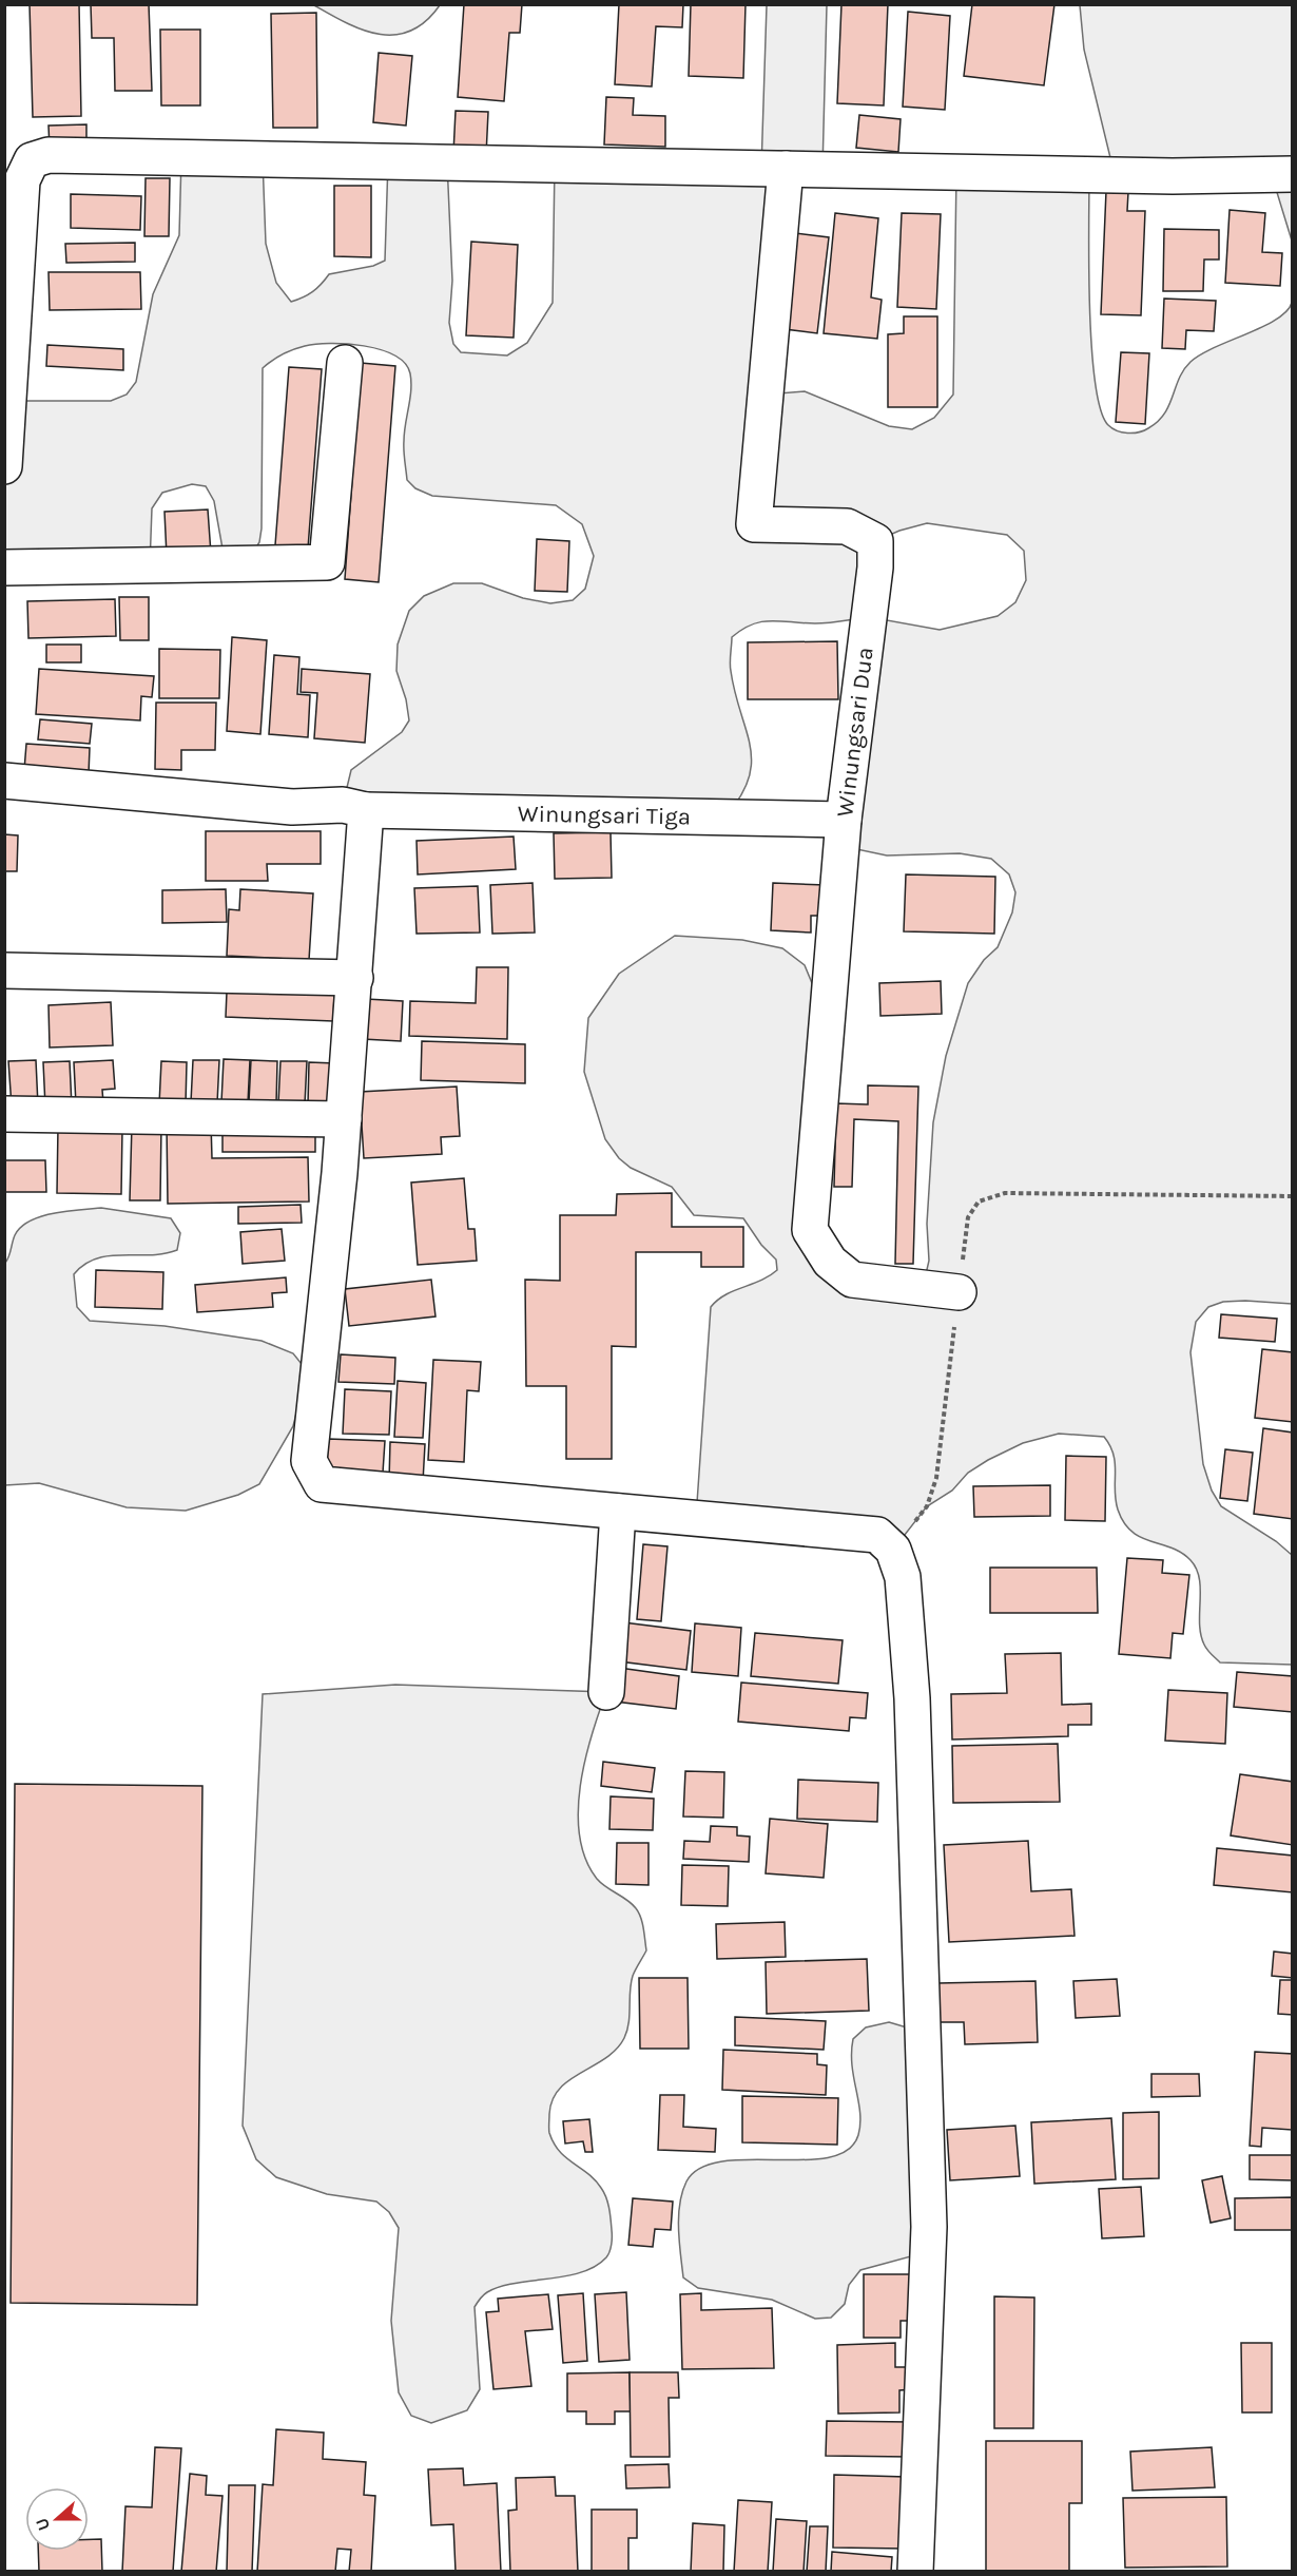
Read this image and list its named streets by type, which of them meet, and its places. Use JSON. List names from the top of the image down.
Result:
{
  "streets": {
    "street": ["Winungsari Dua", "Winungsari Tiga"]
  },
  "crossings": [
    ["Winungsari Dua", "Winungsari Tiga"]
  ],
  "north": "left"
}
